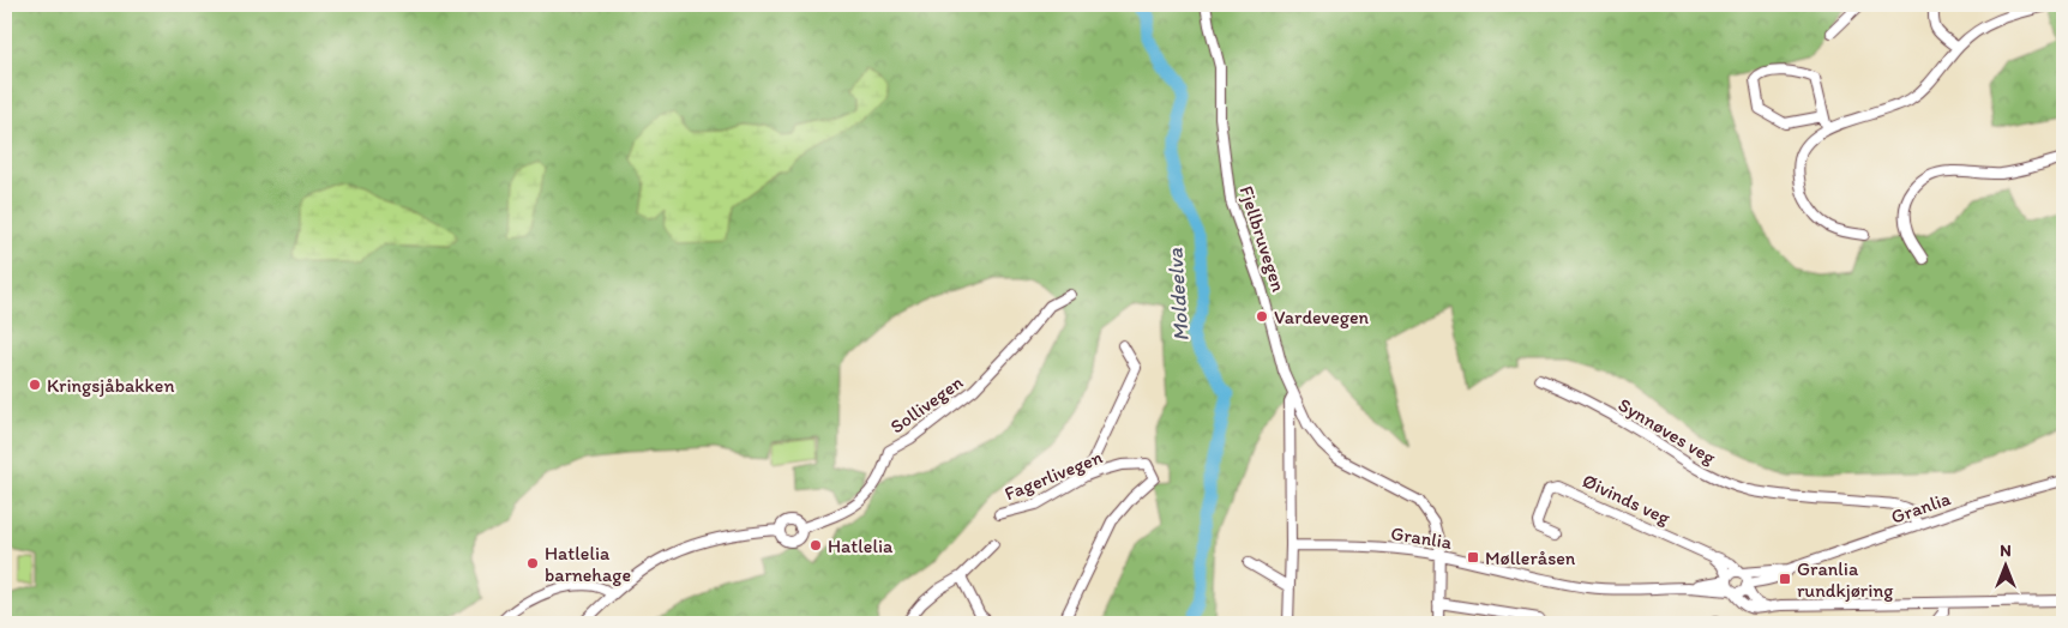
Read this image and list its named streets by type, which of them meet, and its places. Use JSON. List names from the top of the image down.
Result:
{
  "streets": {
    "street": [
      "Fjellbruvegen",
      "Sollivegen",
      "Synnøves veg",
      "Fagerlivegen",
      "Øivinds veg",
      "Granlia"
    ]
  },
  "crossings": [
    ["Fjellbruvegen", "Granlia"],
    ["Synnøves veg", "Granlia"],
    ["Øivinds veg", "Granlia"]
  ],
  "water": ["Moldeelva"],
  "places": {
    "other": [
      "Vardevegen",
      "Kringsjåbakken",
      "Hatlelia",
      "Hatlelia barnehage"
    ],
    "transit": ["Mølleråsen", "Granlia rundkjøring"]
  },
  "north": "top"
}
